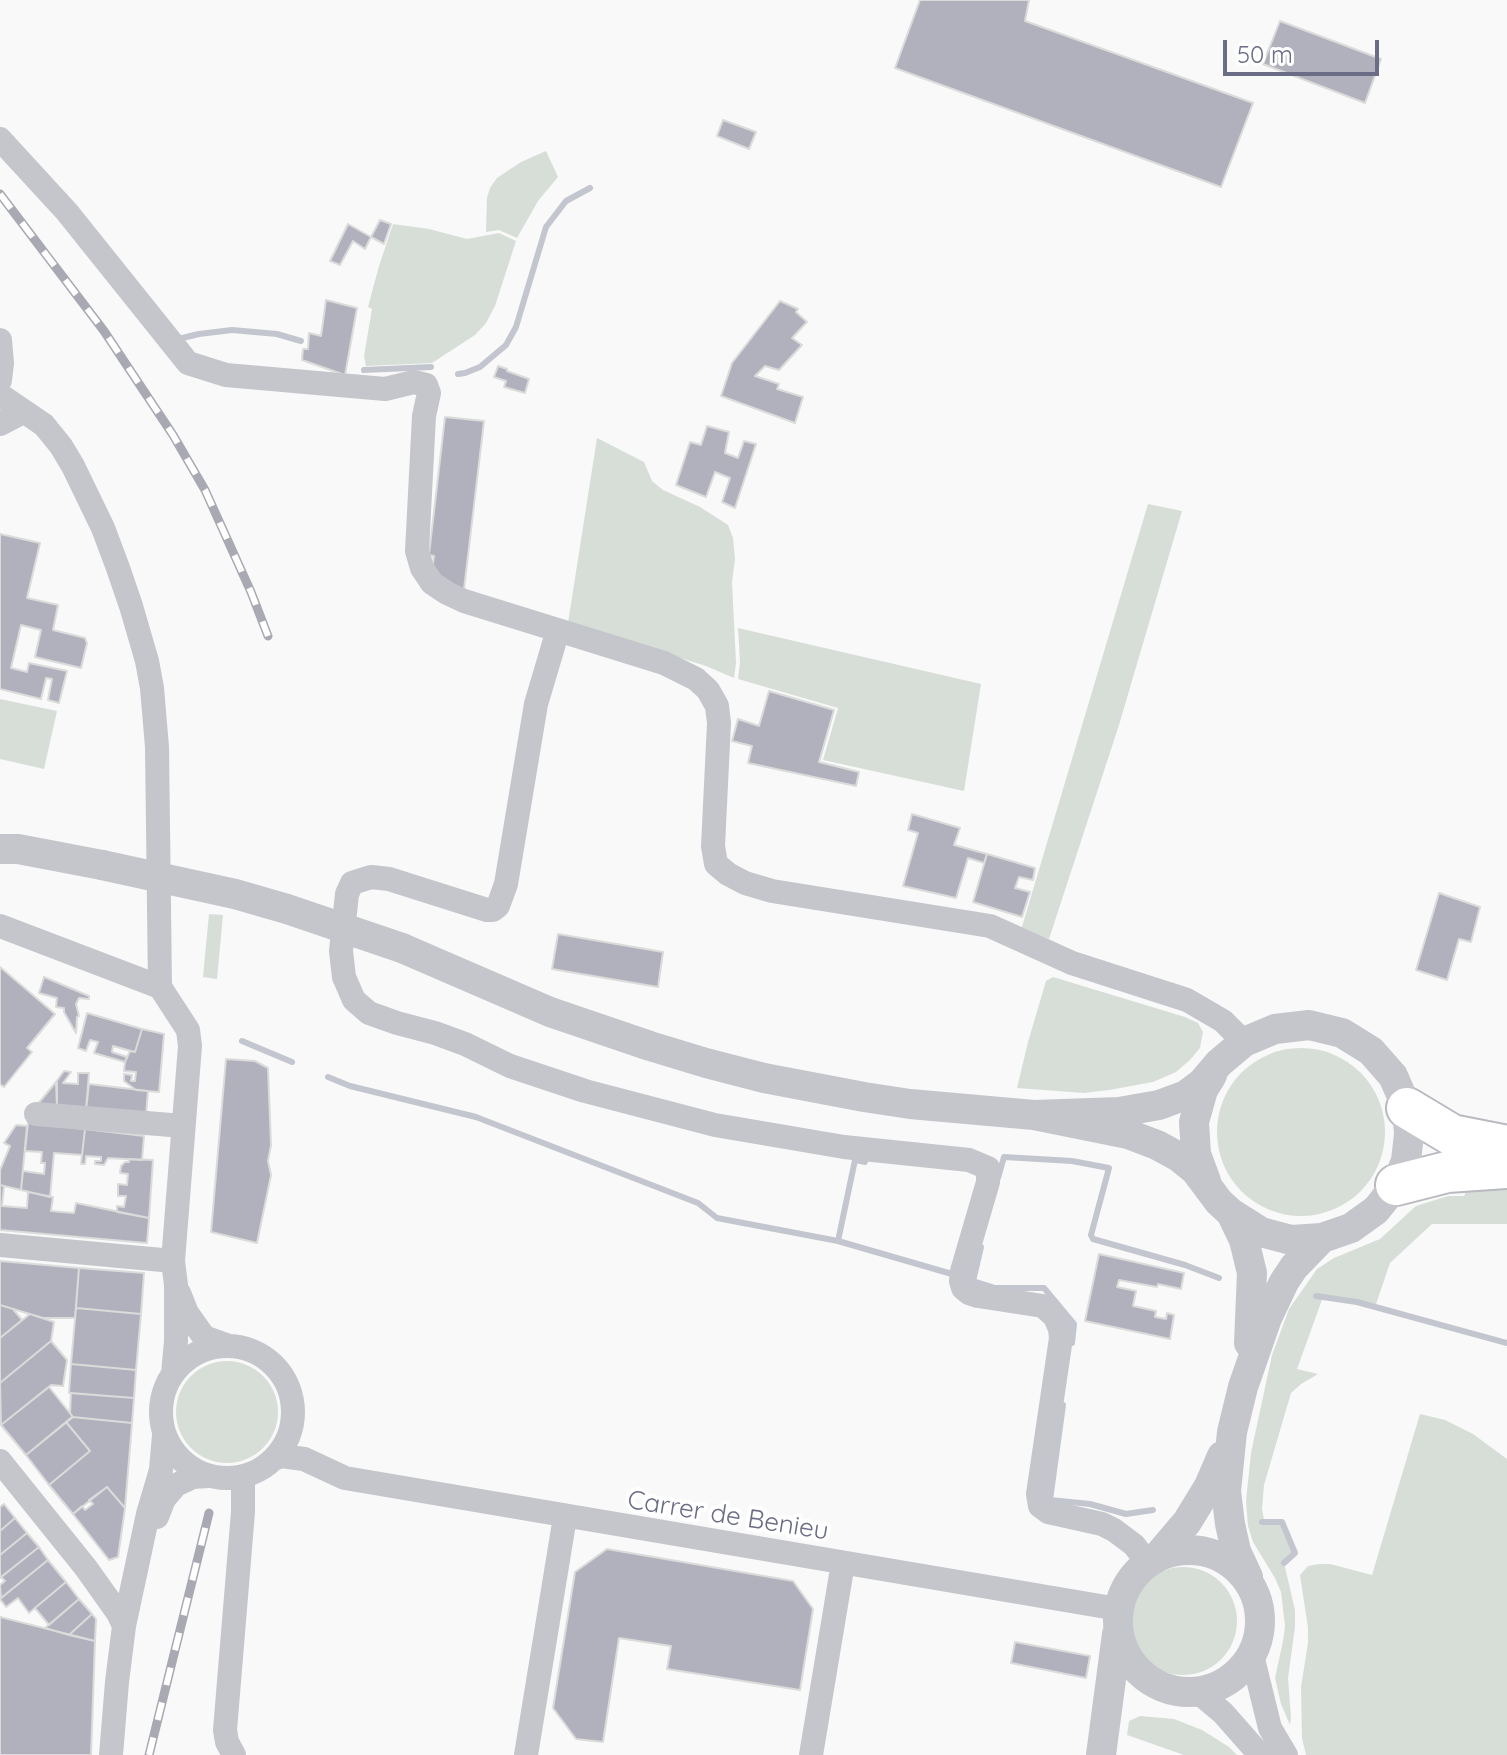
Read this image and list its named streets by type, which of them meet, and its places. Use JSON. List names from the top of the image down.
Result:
{
  "streets": {
    "street": ["Carrer de Benieu"]
  },
  "scale_bar": "50 m"
}
